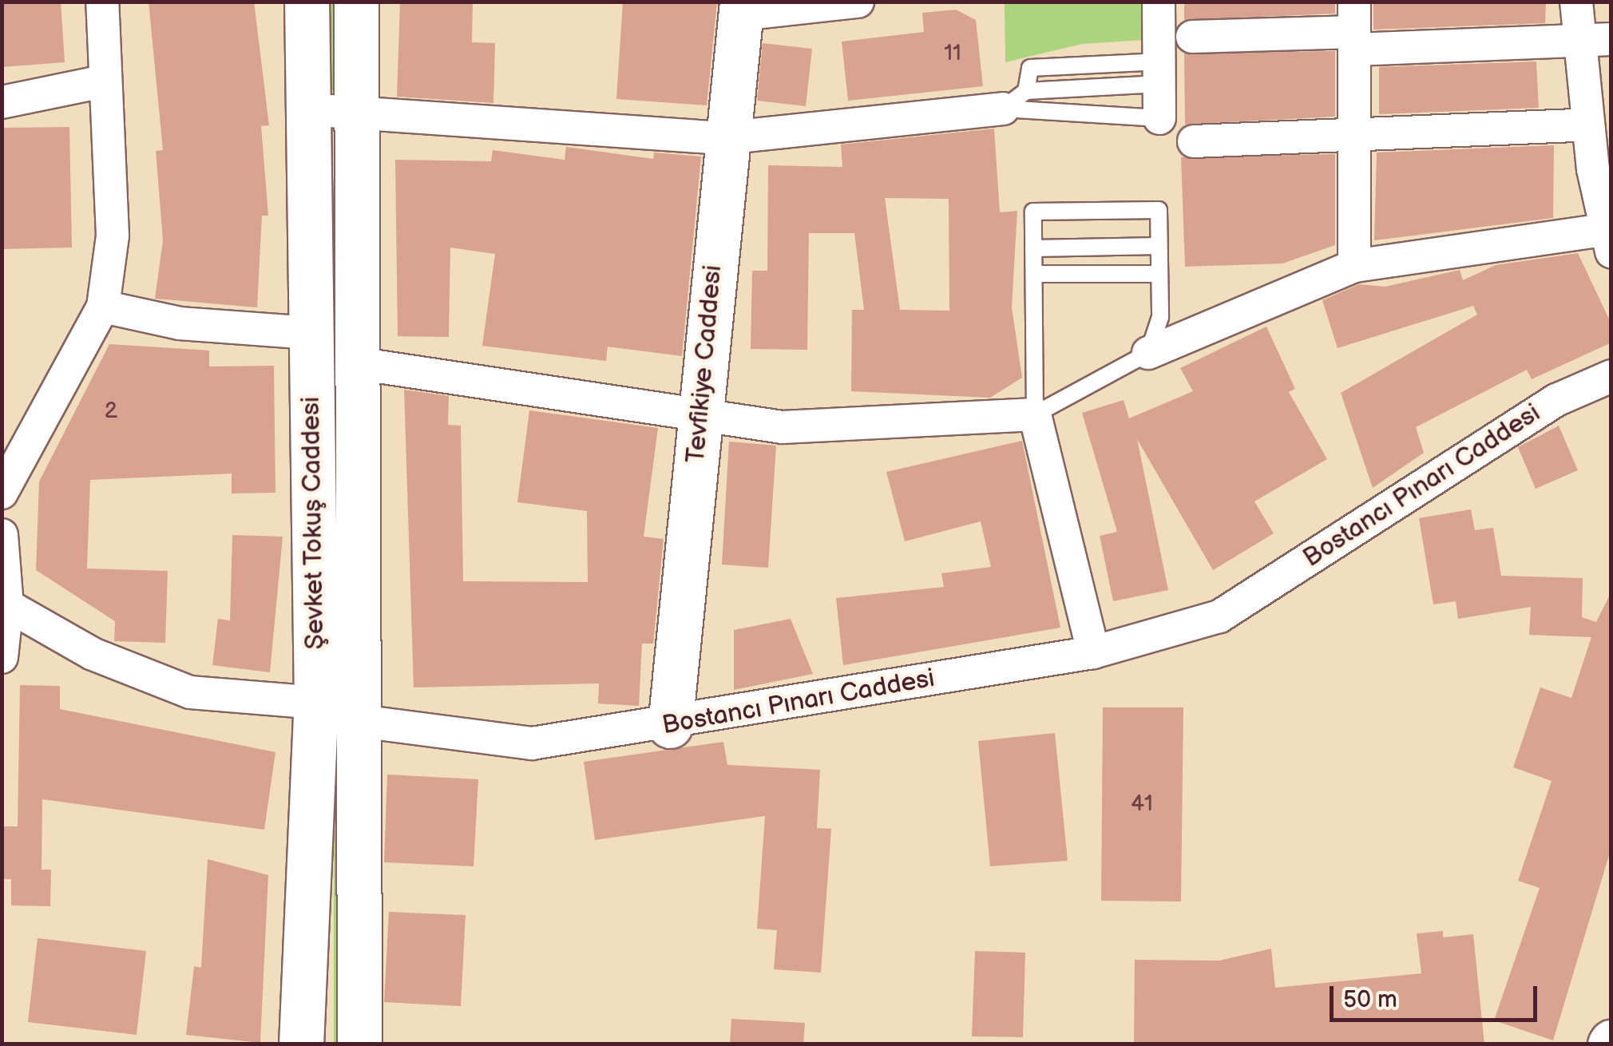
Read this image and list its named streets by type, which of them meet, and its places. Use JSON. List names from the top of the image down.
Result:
{
  "streets": {
    "main road": ["Tevfikiye Caddesi", "Şevket Tokuş Caddesi"],
    "street": ["Bostancı Pınarı Caddesi"]
  },
  "crossings": [
    ["Tevfikiye Caddesi", "Bostancı Pınarı Caddesi"],
    ["Bostancı Pınarı Caddesi", "Şevket Tokuş Caddesi"]
  ],
  "house_numbers": ["11", "2", "41"],
  "scale_bar": "50 m"
}
